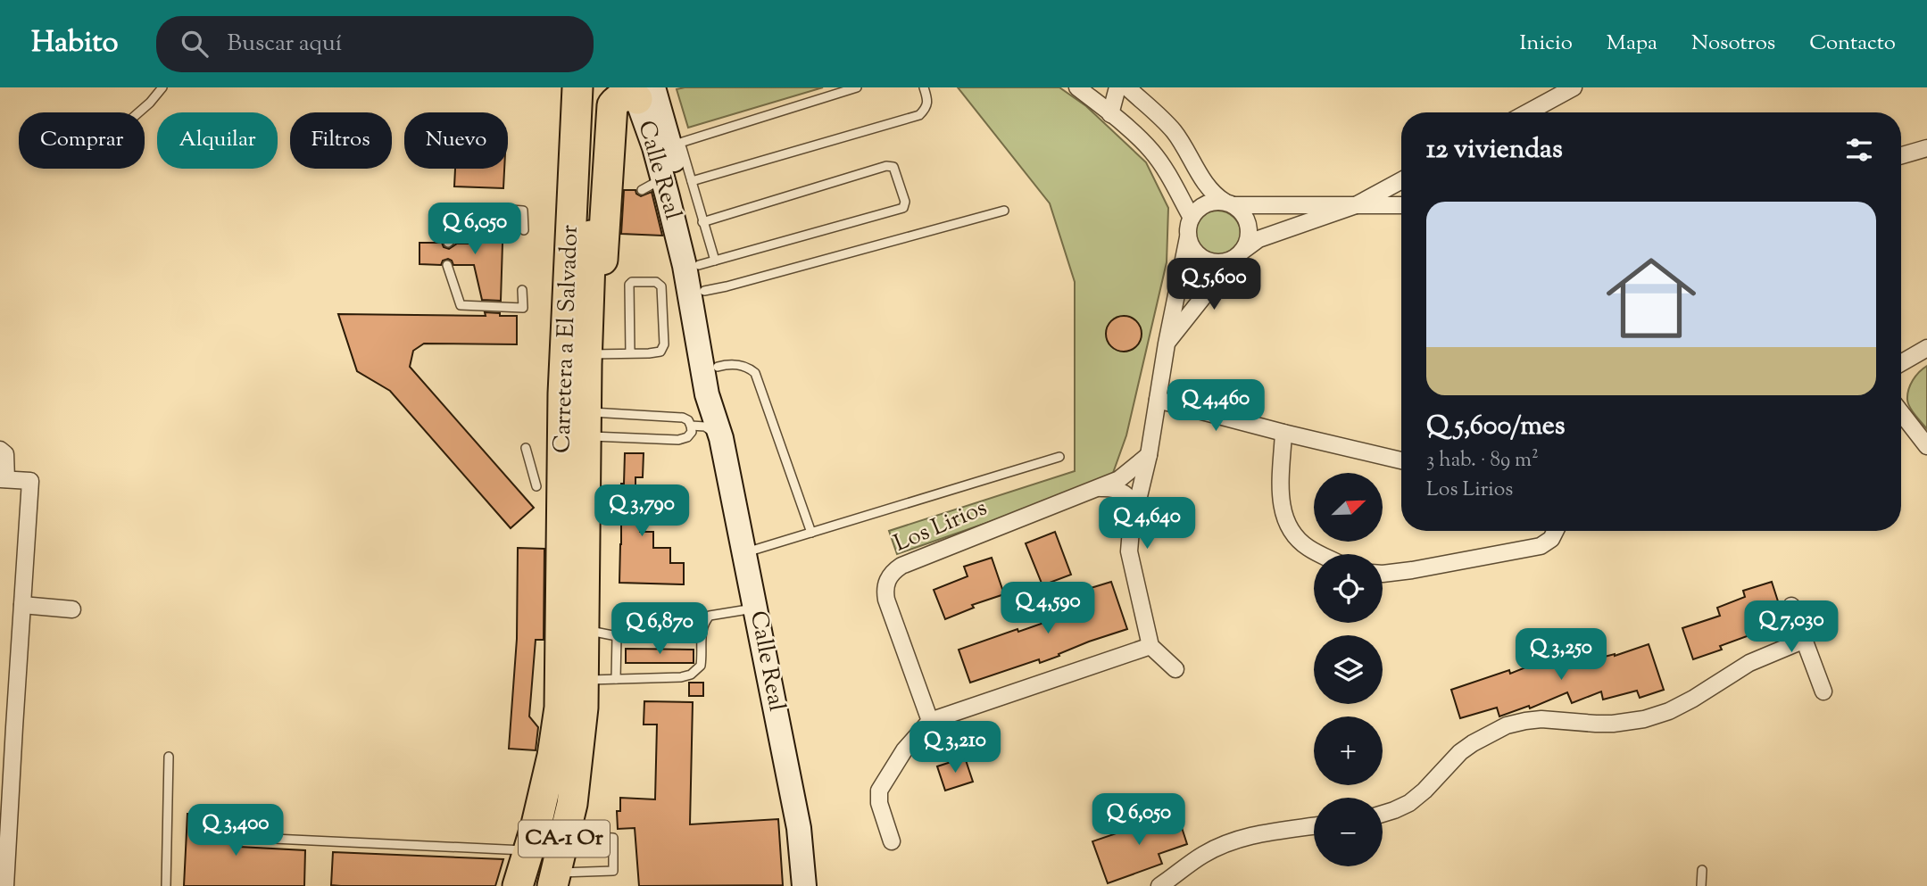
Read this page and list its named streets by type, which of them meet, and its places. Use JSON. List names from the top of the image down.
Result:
{
  "streets": {
    "highway": ["Carretera a El Salvador", "CA-1 Or"],
    "main road": ["Calle Real"],
    "street": ["Los Lirios"]
  },
  "north": "top right",
  "page": {
    "header": "Habito",
    "search": "Buscar aquí",
    "nav": [
      "Inicio",
      "Mapa",
      "Nosotros",
      "Contacto"
    ],
    "chip": [
      "Comprar",
      "Alquilar",
      "Filtros",
      "Nuevo"
    ],
    "heading": "12 viviendas",
    "list": [
      {
        "name": "Q 5,600/mes",
        "note": "3 hab. · 89 m² · Los Lirios"
      }
    ],
    "price": [
      "Q 6,050",
      "Q 5,600",
      "Q 4,460",
      "Q 3,790",
      "Q 4,640",
      "Q 4,590",
      "Q 7,030",
      "Q 6,870",
      "Q 3,250",
      "Q 3,210",
      "Q 6,050",
      "Q 3,400"
    ],
    "map_buttons": ["+", "−"]
  }
}
